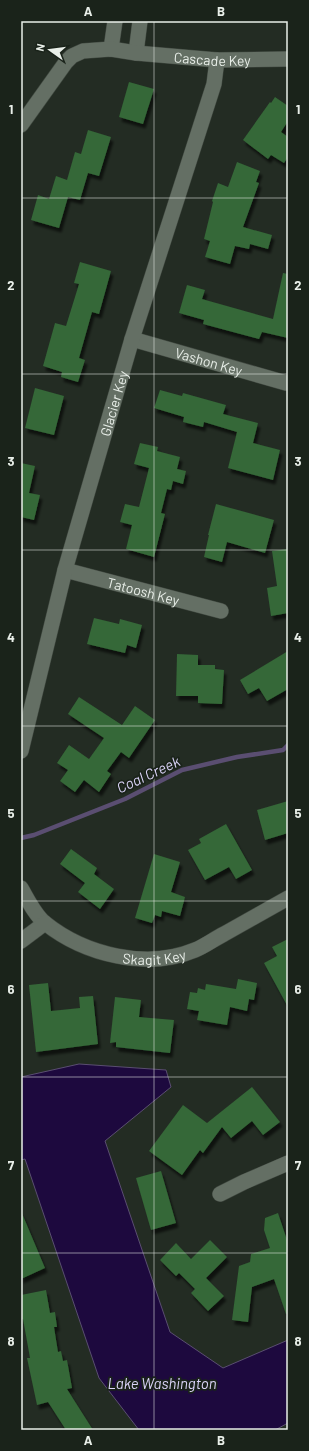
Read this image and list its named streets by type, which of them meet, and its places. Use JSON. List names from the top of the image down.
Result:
{
  "streets": {
    "street": [
      "Cascade Key",
      "Vashon Key",
      "Glacier Key",
      "Tatoosh Key",
      "Skagit Key"
    ]
  },
  "crossings": [
    ["Cascade Key", "Glacier Key"],
    ["Vashon Key", "Glacier Key"],
    ["Glacier Key", "Tatoosh Key"]
  ],
  "water": ["Coal Creek", "Lake Washington"],
  "north": "left",
  "grid": {
    "columns": ["A", "B"],
    "rows": [
      "1",
      "2",
      "3",
      "4",
      "5",
      "6",
      "7",
      "8"
    ]
  }
}
